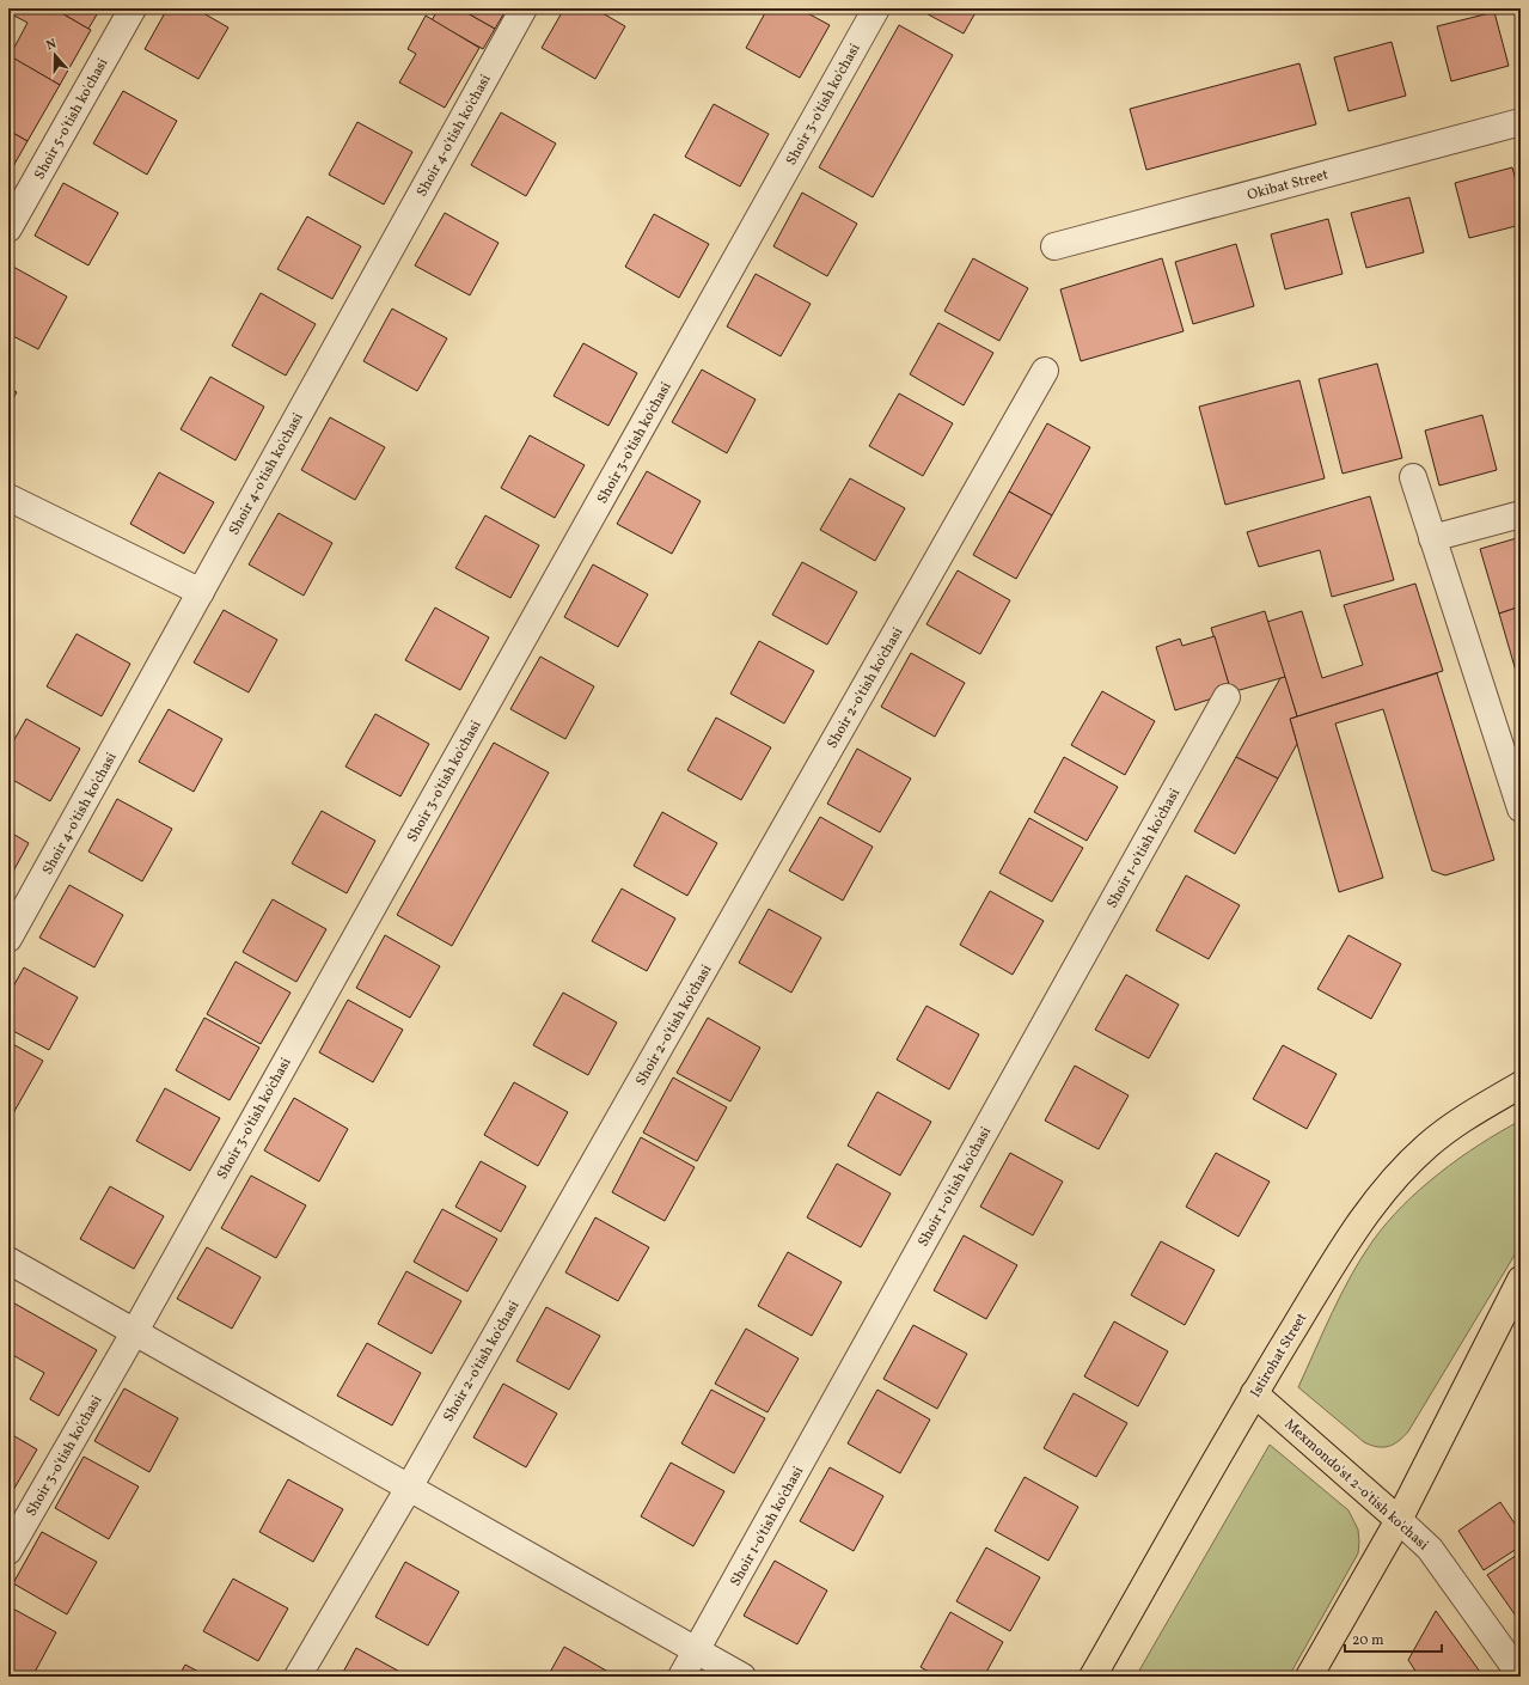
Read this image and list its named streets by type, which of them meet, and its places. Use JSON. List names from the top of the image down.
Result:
{
  "streets": {
    "main road": ["Istirohat Street", "Mexmondo'st 2-o'tish ko'chasi"],
    "street": [
      "Shoir 3-o'tish ko'chasi",
      "Shoir 5-o'tish ko'chasi",
      "Shoir 4-o'tish ko'chasi",
      "Okibat Street",
      "Shoir 2-o'tish ko'chasi",
      "Shoir 1-o'tish ko'chasi"
    ]
  },
  "crossings": [
    ["Istirohat Street", "Mexmondo'st 2-o'tish ko'chasi"]
  ],
  "scale_bar": "20 m",
  "north": "top"
}
